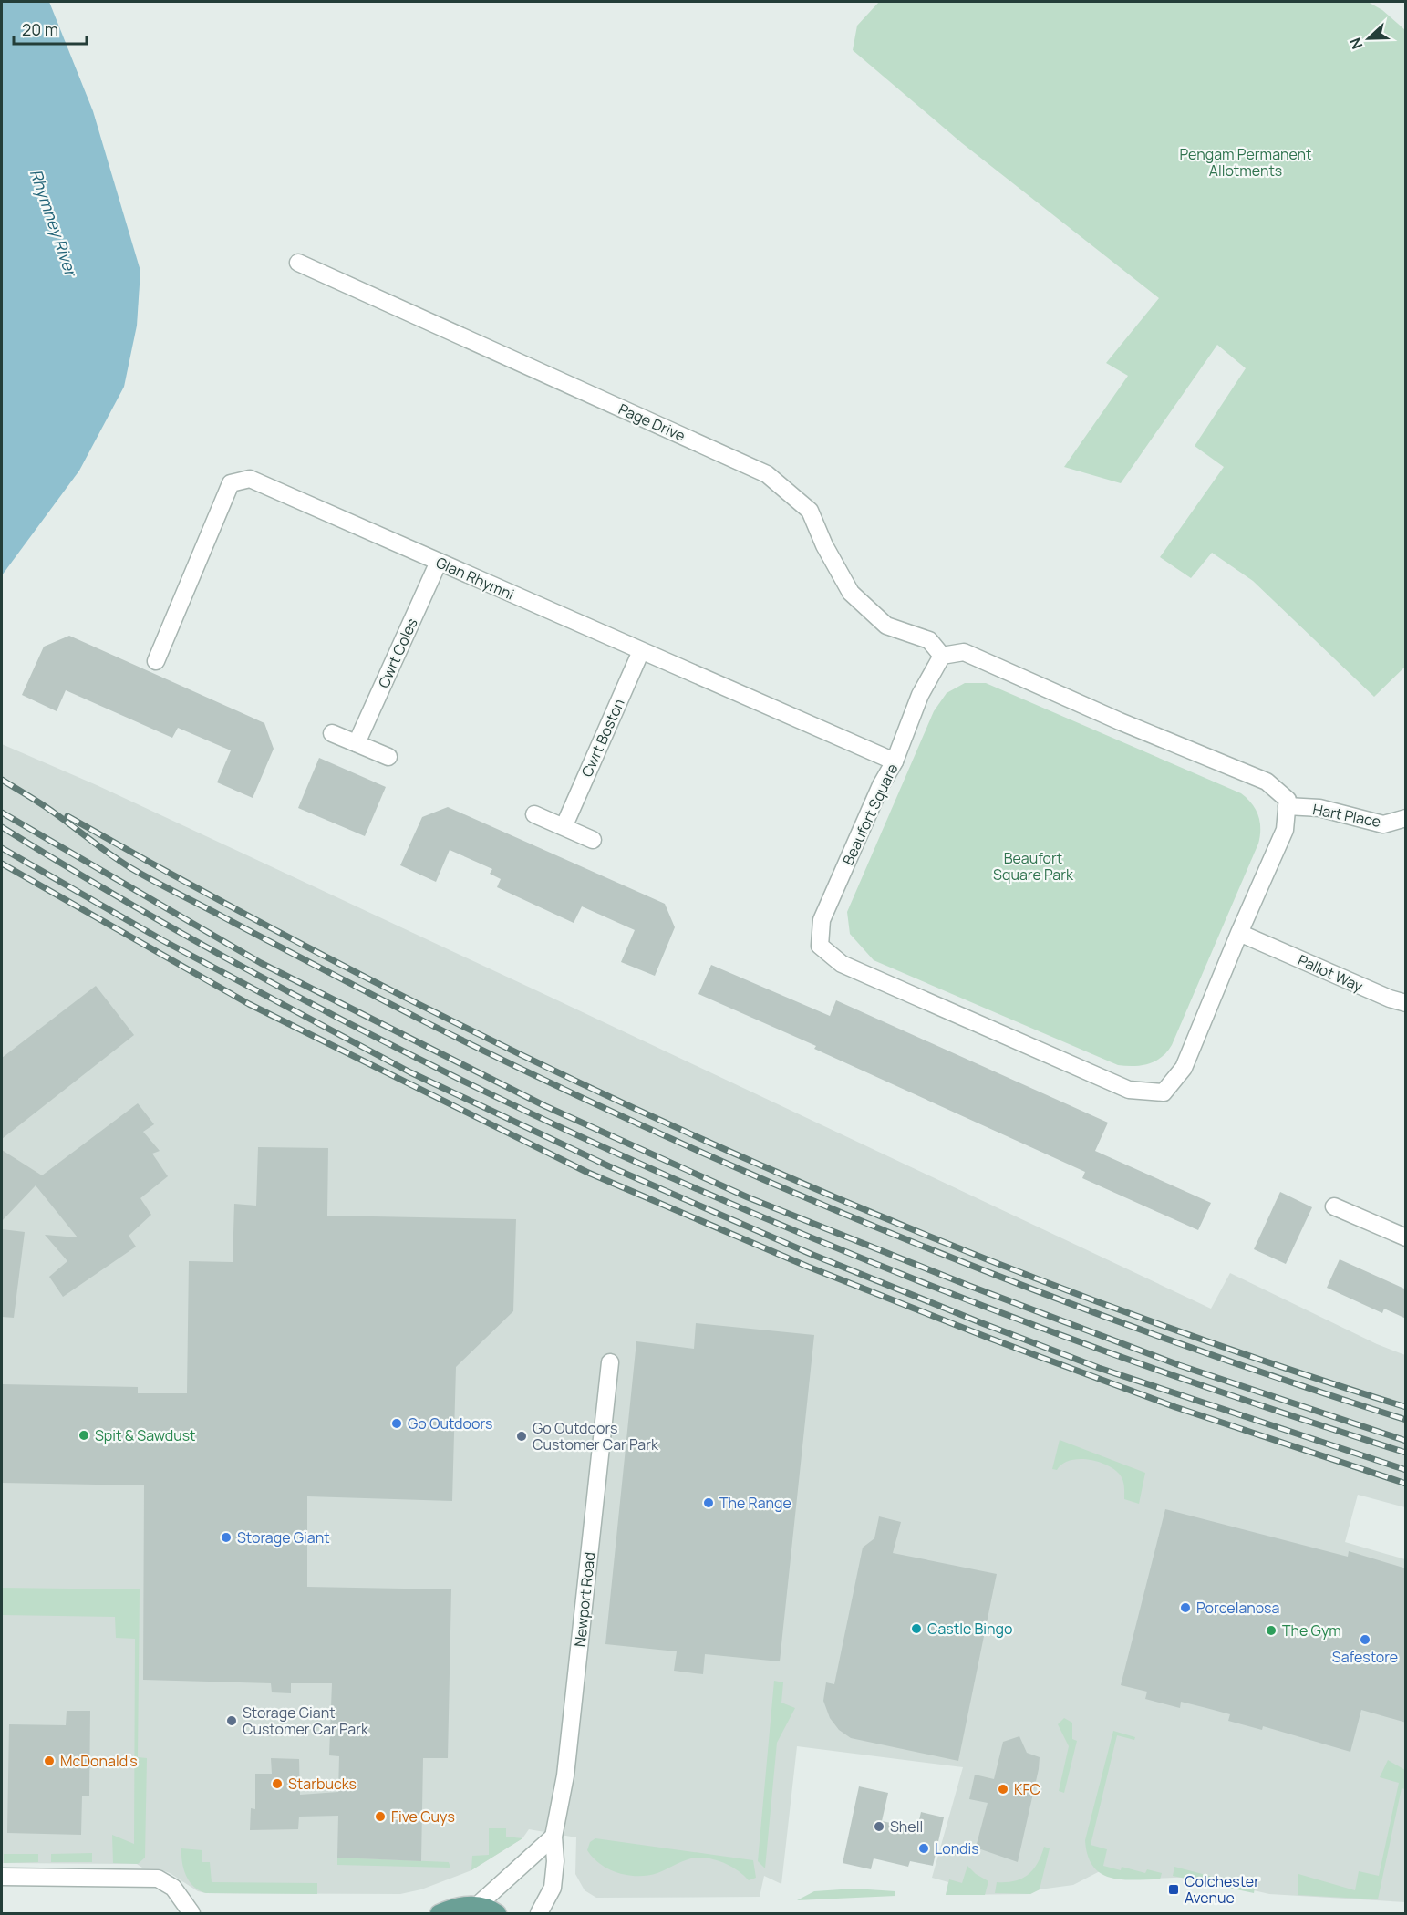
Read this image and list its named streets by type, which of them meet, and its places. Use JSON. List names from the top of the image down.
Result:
{
  "streets": {
    "street": [
      "Page Drive",
      "Glan Rhymni",
      "Cwrt Coles",
      "Cwrt Boston",
      "Beaufort Square",
      "Hart Place",
      "Pallot Way",
      "Newport Road"
    ]
  },
  "crossings": [
    ["Page Drive", "Beaufort Square"],
    ["Glan Rhymni", "Cwrt Coles"],
    ["Glan Rhymni", "Cwrt Boston"],
    ["Glan Rhymni", "Beaufort Square"],
    ["Beaufort Square", "Hart Place"],
    ["Beaufort Square", "Pallot Way"]
  ],
  "water": ["Rhymney River"],
  "parks": ["Pengam Permanent Allotments", "Beaufort Square Park"],
  "places": {
    "other": [
      "Go Outdoors",
      "Spit & Sawdust",
      "Go Outdoors Customer Car Park",
      "The Range",
      "Storage Giant",
      "Porcelanosa",
      "Castle Bingo",
      "The Gym",
      "Safestore",
      "Storage Giant Customer Car Park",
      "McDonald's",
      "Starbucks",
      "KFC",
      "Five Guys",
      "Shell",
      "Londis"
    ],
    "transit": ["Colchester Avenue"]
  },
  "scale_bar": "20 m",
  "north": "left"
}
